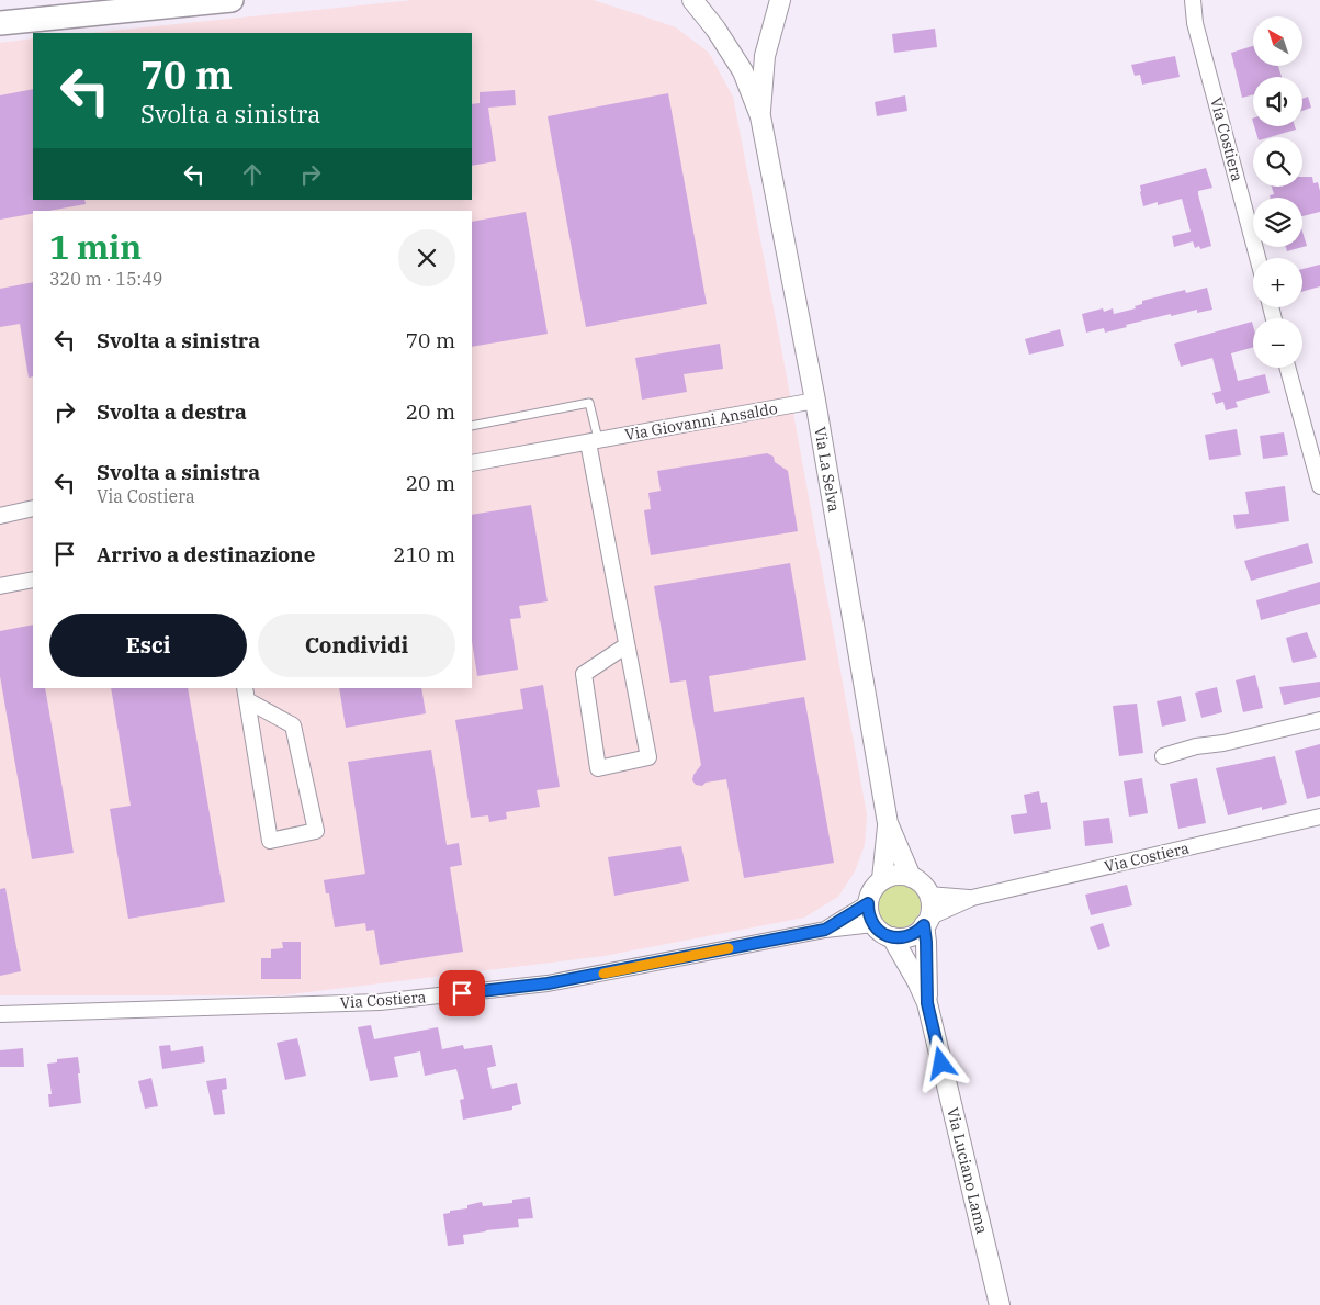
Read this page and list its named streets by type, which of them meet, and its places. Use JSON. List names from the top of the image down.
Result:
{
  "streets": {
    "street": [
      "Via Costiera",
      "Via Giovanni Ansaldo",
      "Via La Selva",
      "Via Luciano Lama"
    ]
  },
  "crossings": [
    ["Via Costiera", "Via La Selva"],
    ["Via Costiera", "Via Luciano Lama"],
    ["Via Giovanni Ansaldo", "Via La Selva"],
    ["Via La Selva", "Via Luciano Lama"]
  ],
  "north": "top left",
  "page": {
    "map_buttons": ["+", "−"],
    "turn": ["70 m", "Svolta a sinistra"],
    "heading": ["1 min", "320 m · 15:49"],
    "list": [
      {
        "name": "Svolta a sinistra",
        "value": "70 m"
      },
      {
        "name": "Svolta a destra",
        "value": "20 m"
      },
      {
        "name": "Svolta a sinistra",
        "note": "Via Costiera",
        "value": "20 m"
      },
      {
        "name": "Arrivo a destinazione",
        "value": "210 m"
      }
    ],
    "buttons": ["Esci", "Condividi"]
  }
}
